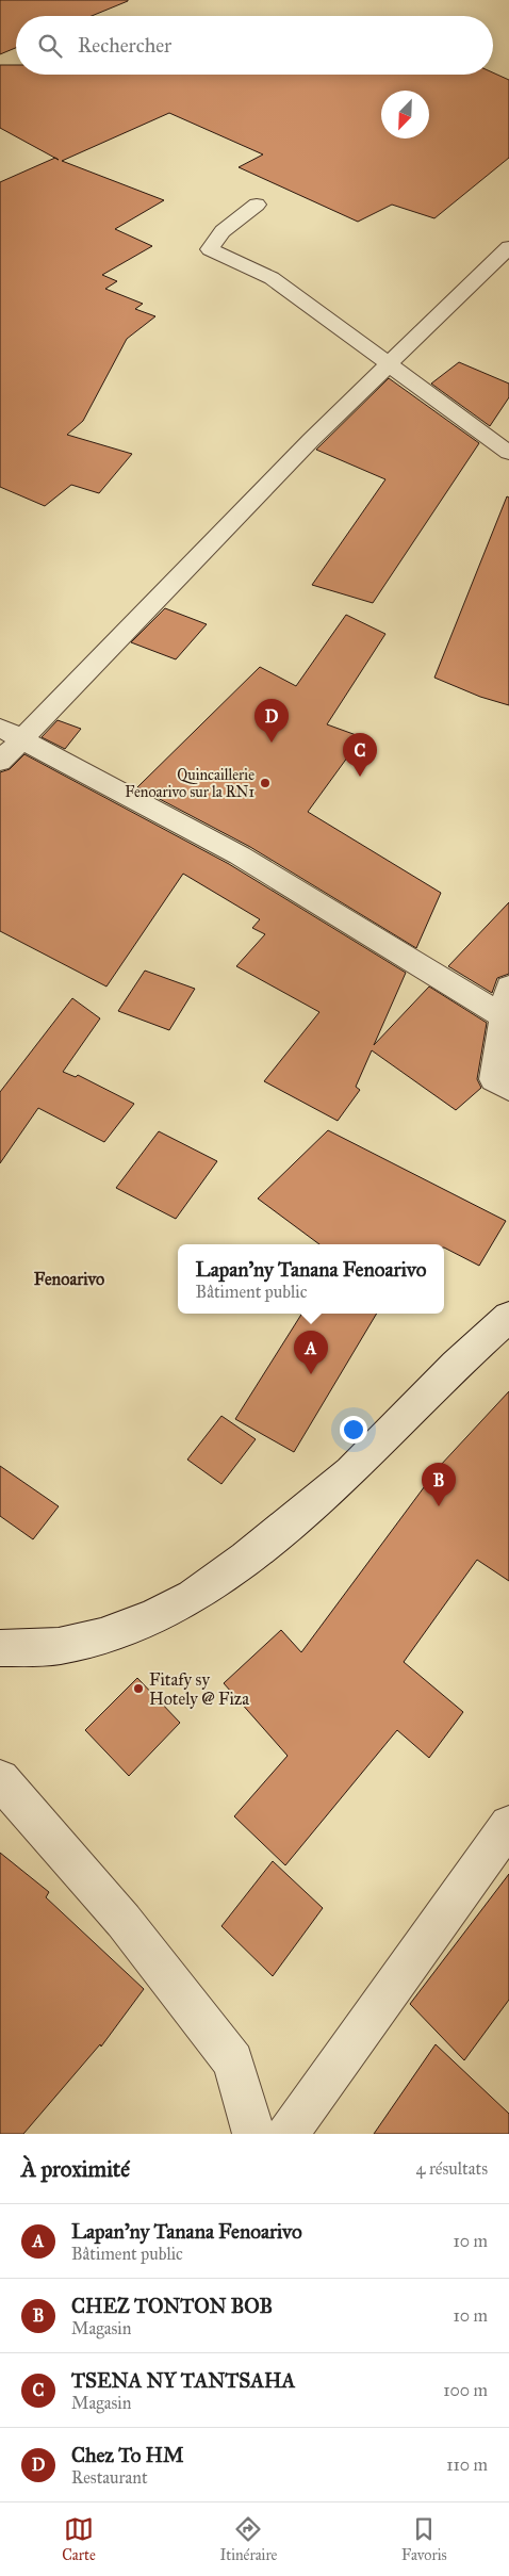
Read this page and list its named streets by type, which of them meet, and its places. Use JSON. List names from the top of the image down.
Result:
{
  "districts": ["Fenoarivo"],
  "places": ["Quincaillerie Fenoarivo sur la RN1", "Fitafy sy Hotely @ Fiza"],
  "north": "bottom left",
  "page": {
    "search": "Rechercher",
    "pins": [
      "D",
      "C",
      "A",
      "B"
    ],
    "popup": ["Lapan'ny Tanana Fenoarivo", "Bâtiment public"],
    "heading": ["À proximité", "4 résultats"],
    "list": [
      {
        "mark": "A",
        "name": "Lapan'ny Tanana Fenoarivo",
        "note": "Bâtiment public",
        "value": "10 m"
      },
      {
        "mark": "B",
        "name": "CHEZ TONTON BOB",
        "note": "Magasin",
        "value": "10 m"
      },
      {
        "mark": "C",
        "name": "TSENA NY TANTSAHA",
        "note": "Magasin",
        "value": "100 m"
      },
      {
        "mark": "D",
        "name": "Chez To HM",
        "note": "Restaurant",
        "value": "110 m"
      }
    ],
    "nav": ["Carte", "Itinéraire", "Favoris"]
  }
}
